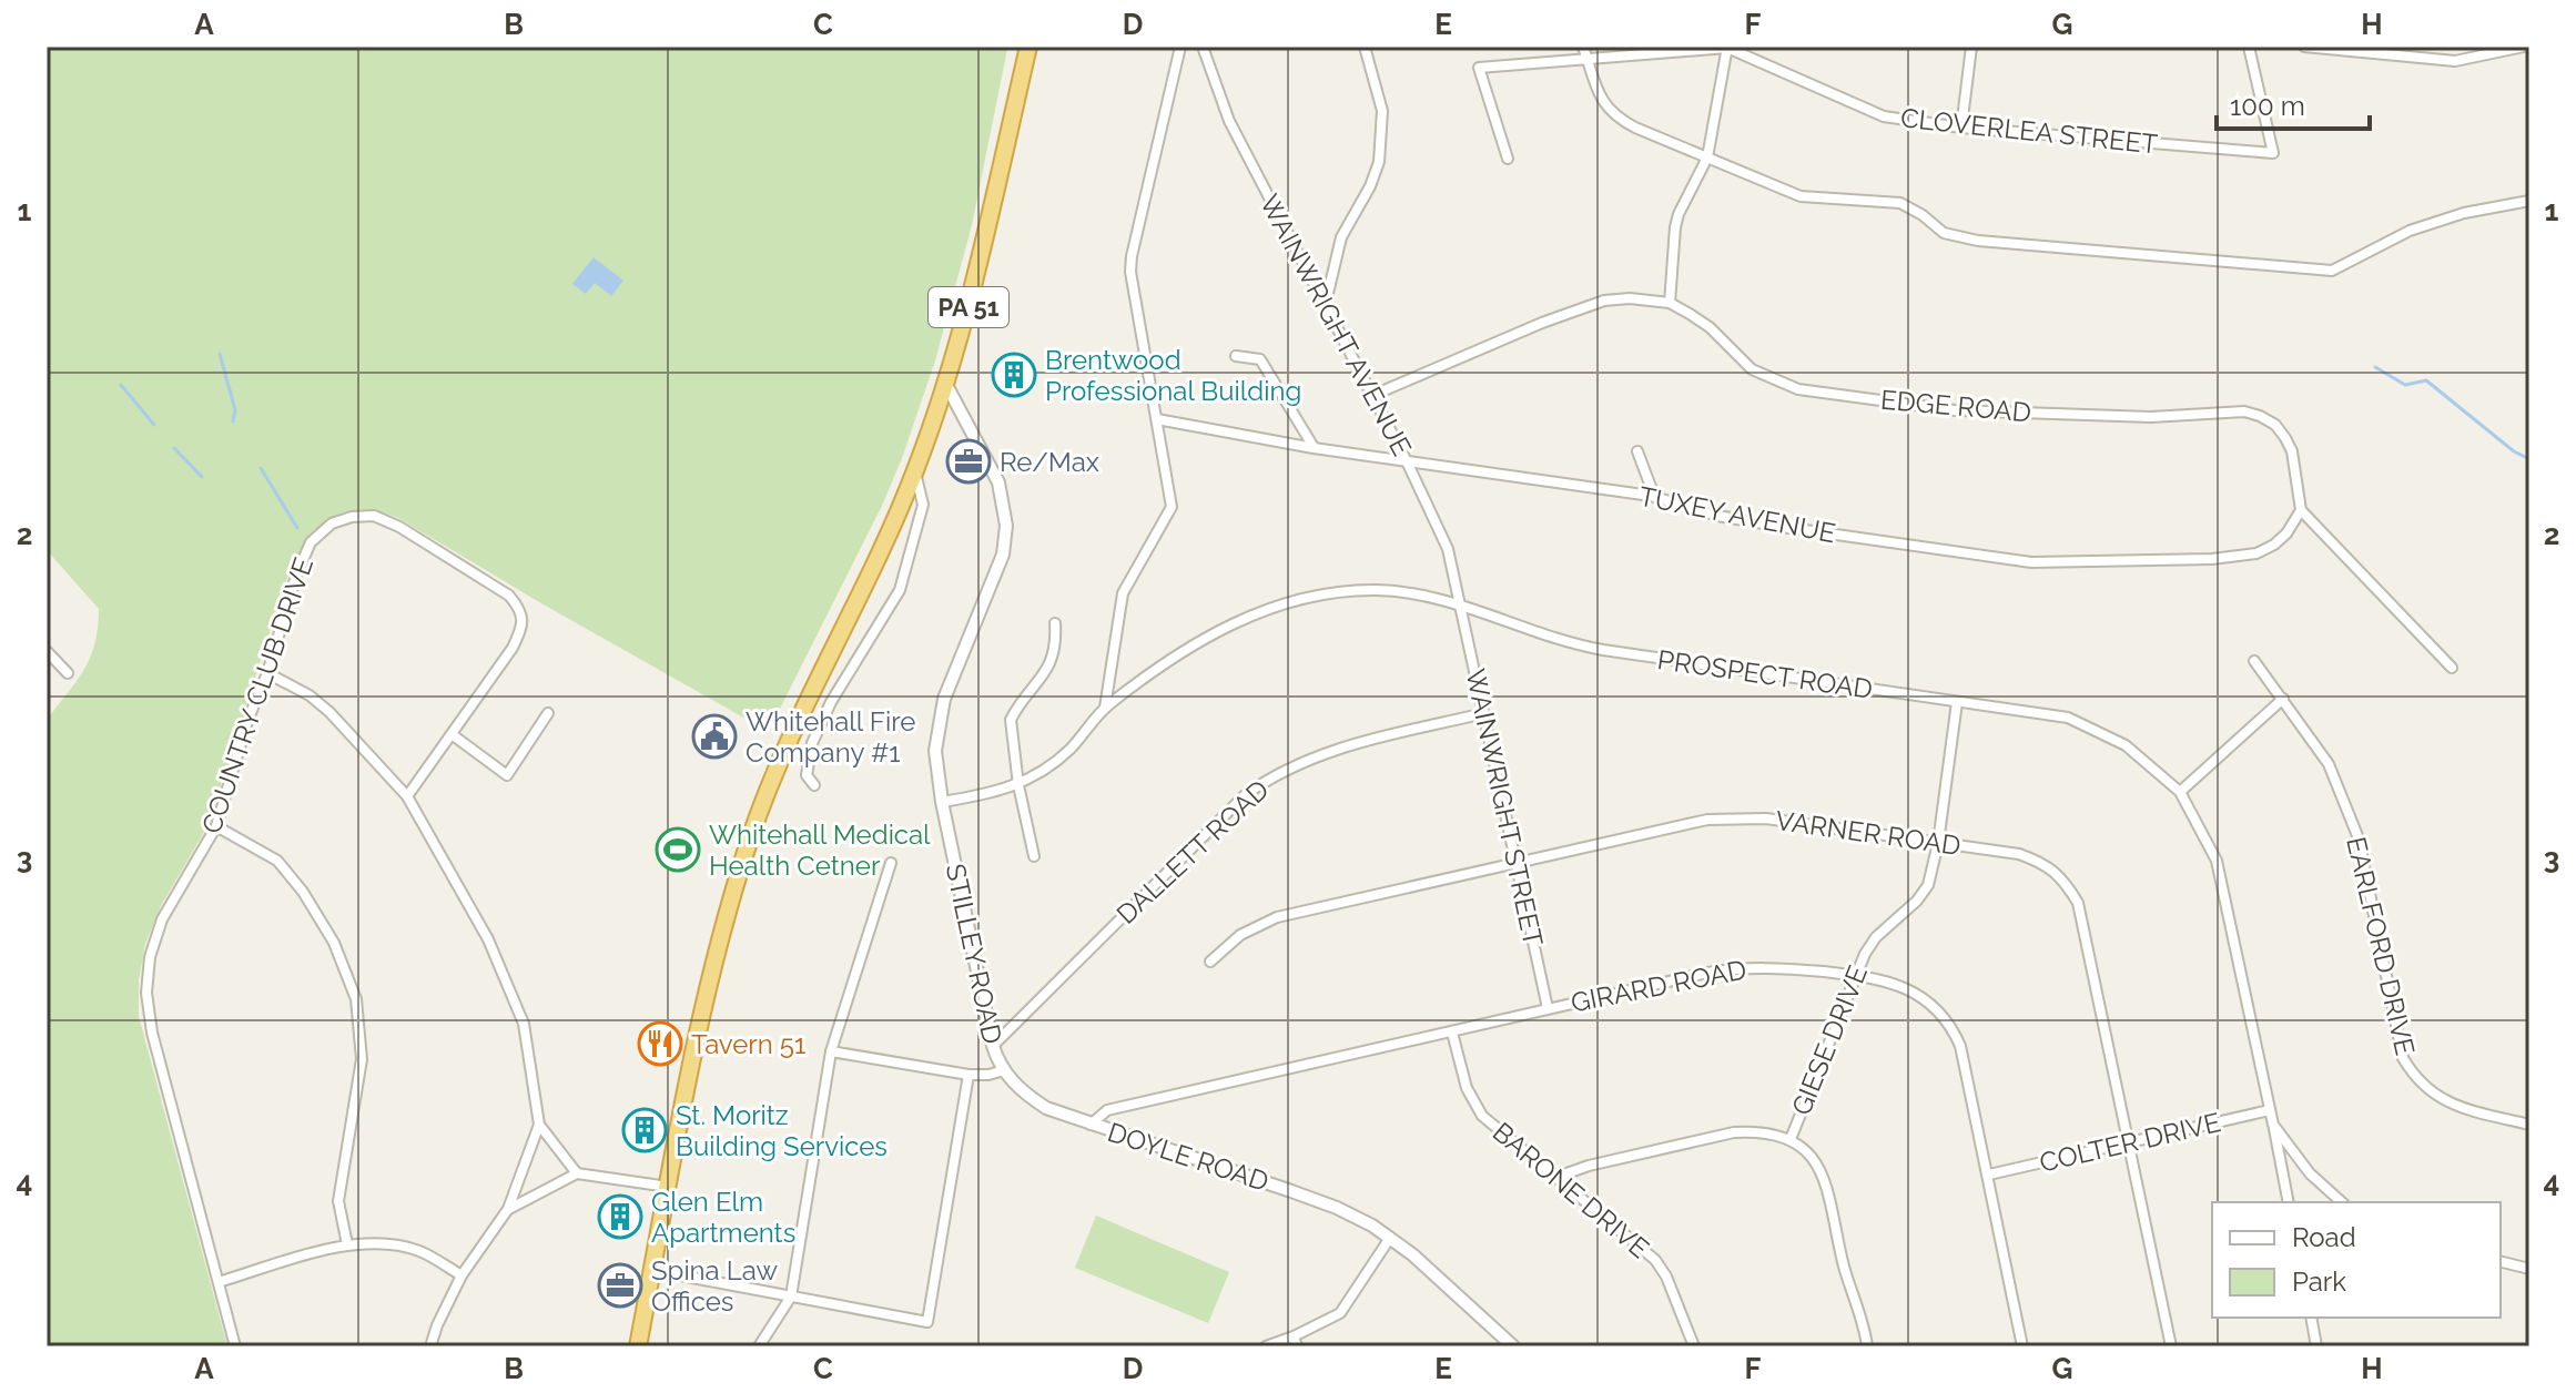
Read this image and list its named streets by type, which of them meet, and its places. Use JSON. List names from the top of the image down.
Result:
{
  "streets": {
    "highway": ["PA 51"],
    "street": [
      "CLOVERLEA STREET",
      "WAINWRIGHT AVENUE",
      "EDGE ROAD",
      "TUXEY AVENUE",
      "PROSPECT ROAD",
      "COUNTRY CLUB DRIVE",
      "WAINWRIGHT STREET",
      "VARNER ROAD",
      "DALLETT ROAD",
      "EARLFORD DRIVE",
      "STILLEY ROAD",
      "GIRARD ROAD",
      "GIESE DRIVE",
      "COLTER DRIVE",
      "DOYLE ROAD",
      "BARONE DRIVE"
    ]
  },
  "crossings": [
    ["PA 51", "STILLEY ROAD"],
    ["WAINWRIGHT AVENUE", "EDGE ROAD"],
    ["WAINWRIGHT AVENUE", "TUXEY AVENUE"],
    ["WAINWRIGHT AVENUE", "PROSPECT ROAD"],
    ["WAINWRIGHT AVENUE", "WAINWRIGHT STREET"],
    ["EDGE ROAD", "TUXEY AVENUE"],
    ["PROSPECT ROAD", "WAINWRIGHT STREET"],
    ["PROSPECT ROAD", "STILLEY ROAD"],
    ["PROSPECT ROAD", "GIESE DRIVE"],
    ["PROSPECT ROAD", "COLTER DRIVE"],
    ["WAINWRIGHT STREET", "VARNER ROAD"],
    ["WAINWRIGHT STREET", "DALLETT ROAD"],
    ["WAINWRIGHT STREET", "GIRARD ROAD"],
    ["VARNER ROAD", "GIESE DRIVE"],
    ["VARNER ROAD", "COLTER DRIVE"],
    ["DALLETT ROAD", "STILLEY ROAD"],
    ["STILLEY ROAD", "DOYLE ROAD"],
    ["GIRARD ROAD", "GIESE DRIVE"],
    ["GIRARD ROAD", "COLTER DRIVE"],
    ["GIRARD ROAD", "DOYLE ROAD"],
    ["GIRARD ROAD", "BARONE DRIVE"]
  ],
  "places": {
    "building": ["Brentwood Professional Building", "St. Moritz Building Services", "Glen Elm Apartments"],
    "office": ["Re/Max", "Spina Law Offices"],
    "public building": ["Whitehall Fire Company #1"],
    "sports": ["Whitehall Medical Health Cetner"],
    "restaurant": ["Tavern 51"]
  },
  "legend": ["Road", "Park"],
  "scale_bar": "100 m",
  "grid": {
    "columns": [
      "A",
      "B",
      "C",
      "D",
      "E",
      "F",
      "G",
      "H"
    ],
    "rows": [
      "1",
      "2",
      "3",
      "4"
    ]
  }
}
